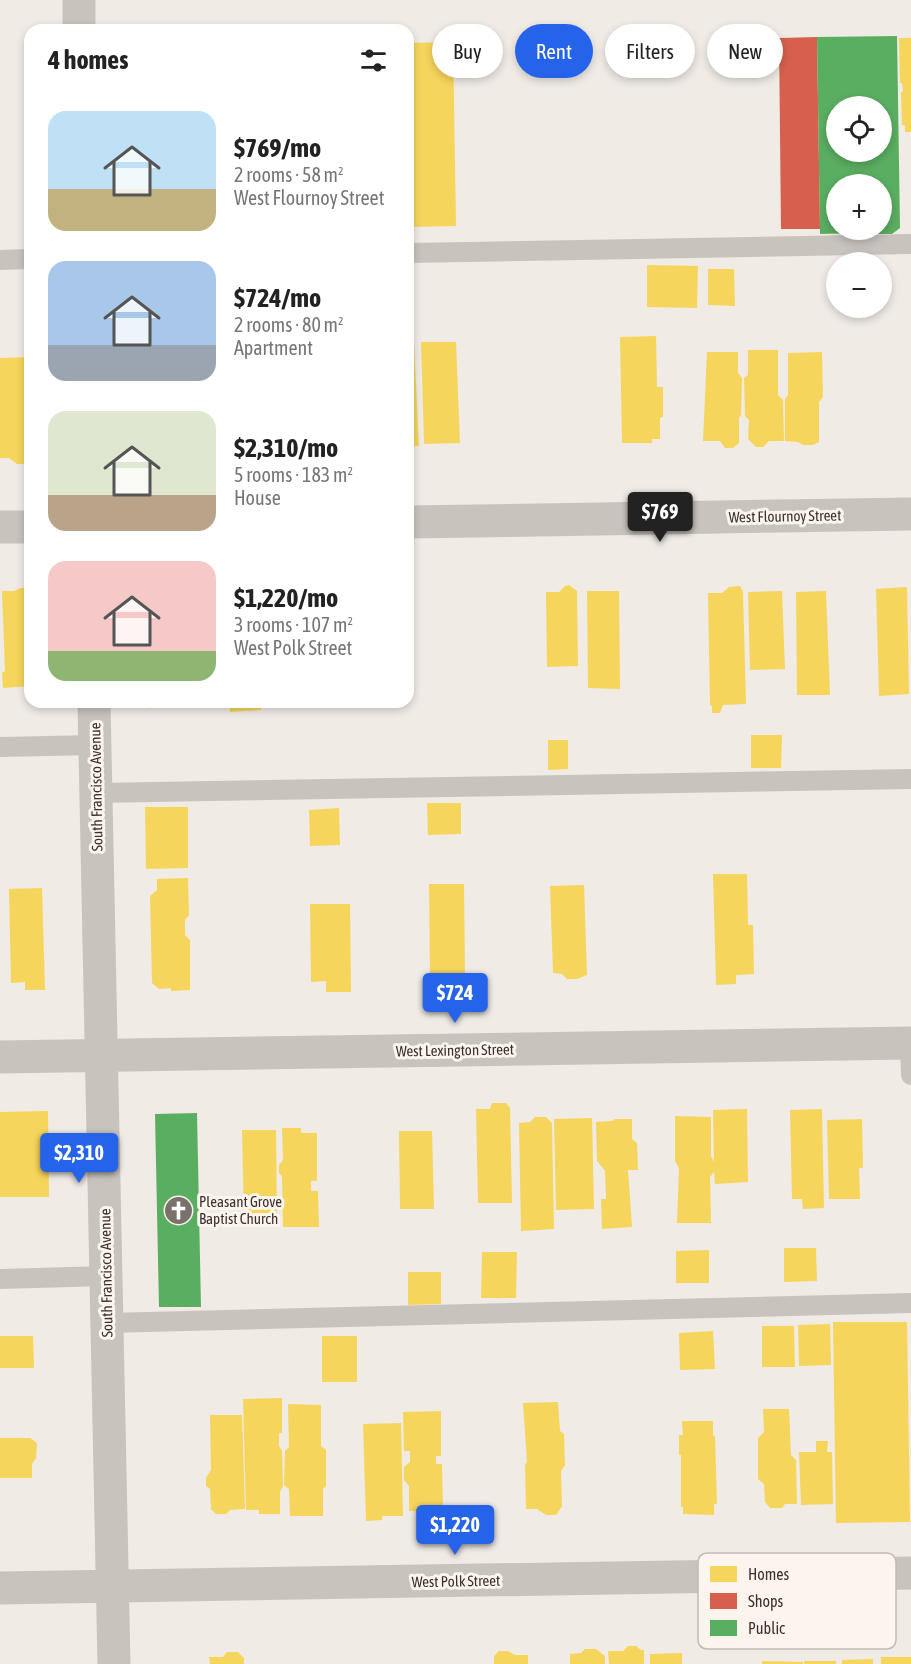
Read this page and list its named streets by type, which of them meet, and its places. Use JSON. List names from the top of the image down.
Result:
{
  "streets": {
    "street": [
      "West Flournoy Street",
      "South Francisco Avenue",
      "West Lexington Street",
      "West Polk Street"
    ]
  },
  "crossings": [
    ["South Francisco Avenue", "West Lexington Street"],
    ["South Francisco Avenue", "West Polk Street"]
  ],
  "places": {
    "church": ["Pleasant Grove Baptist Church"]
  },
  "legend": ["Homes", "Shops", "Public"],
  "page": {
    "chip": [
      "Buy",
      "Rent",
      "Filters",
      "New"
    ],
    "heading": "4 homes",
    "map_buttons": ["+", "−"],
    "list": [
      {
        "name": "$769/mo",
        "note": "2 rooms · 58 m² · West Flournoy Street"
      },
      {
        "name": "$724/mo",
        "note": "2 rooms · 80 m² · Apartment"
      },
      {
        "name": "$2,310/mo",
        "note": "5 rooms · 183 m² · House"
      },
      {
        "name": "$1,220/mo",
        "note": "3 rooms · 107 m² · West Polk Street"
      }
    ],
    "price": [
      "$769",
      "$724",
      "$2,310",
      "$1,220"
    ]
  }
}
